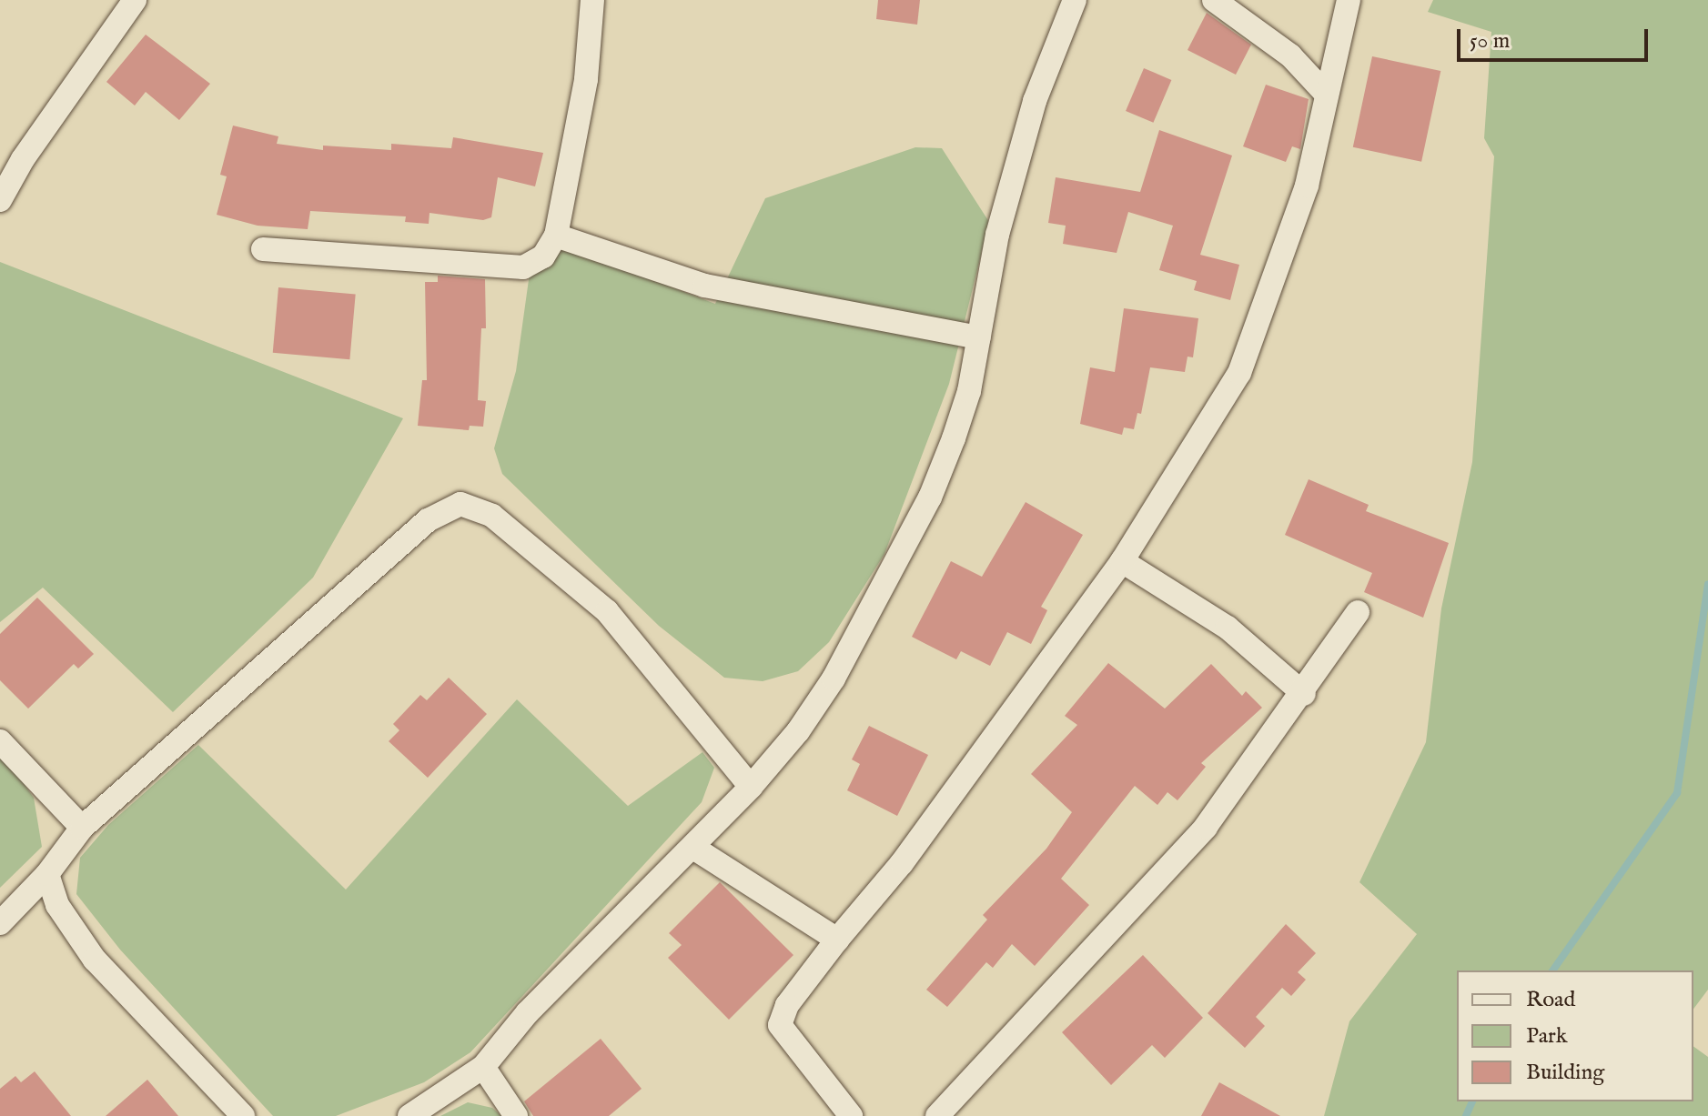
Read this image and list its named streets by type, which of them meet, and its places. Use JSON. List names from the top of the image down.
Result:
{
  "legend": ["Road", "Park", "Building"],
  "scale_bar": "50 m"
}
